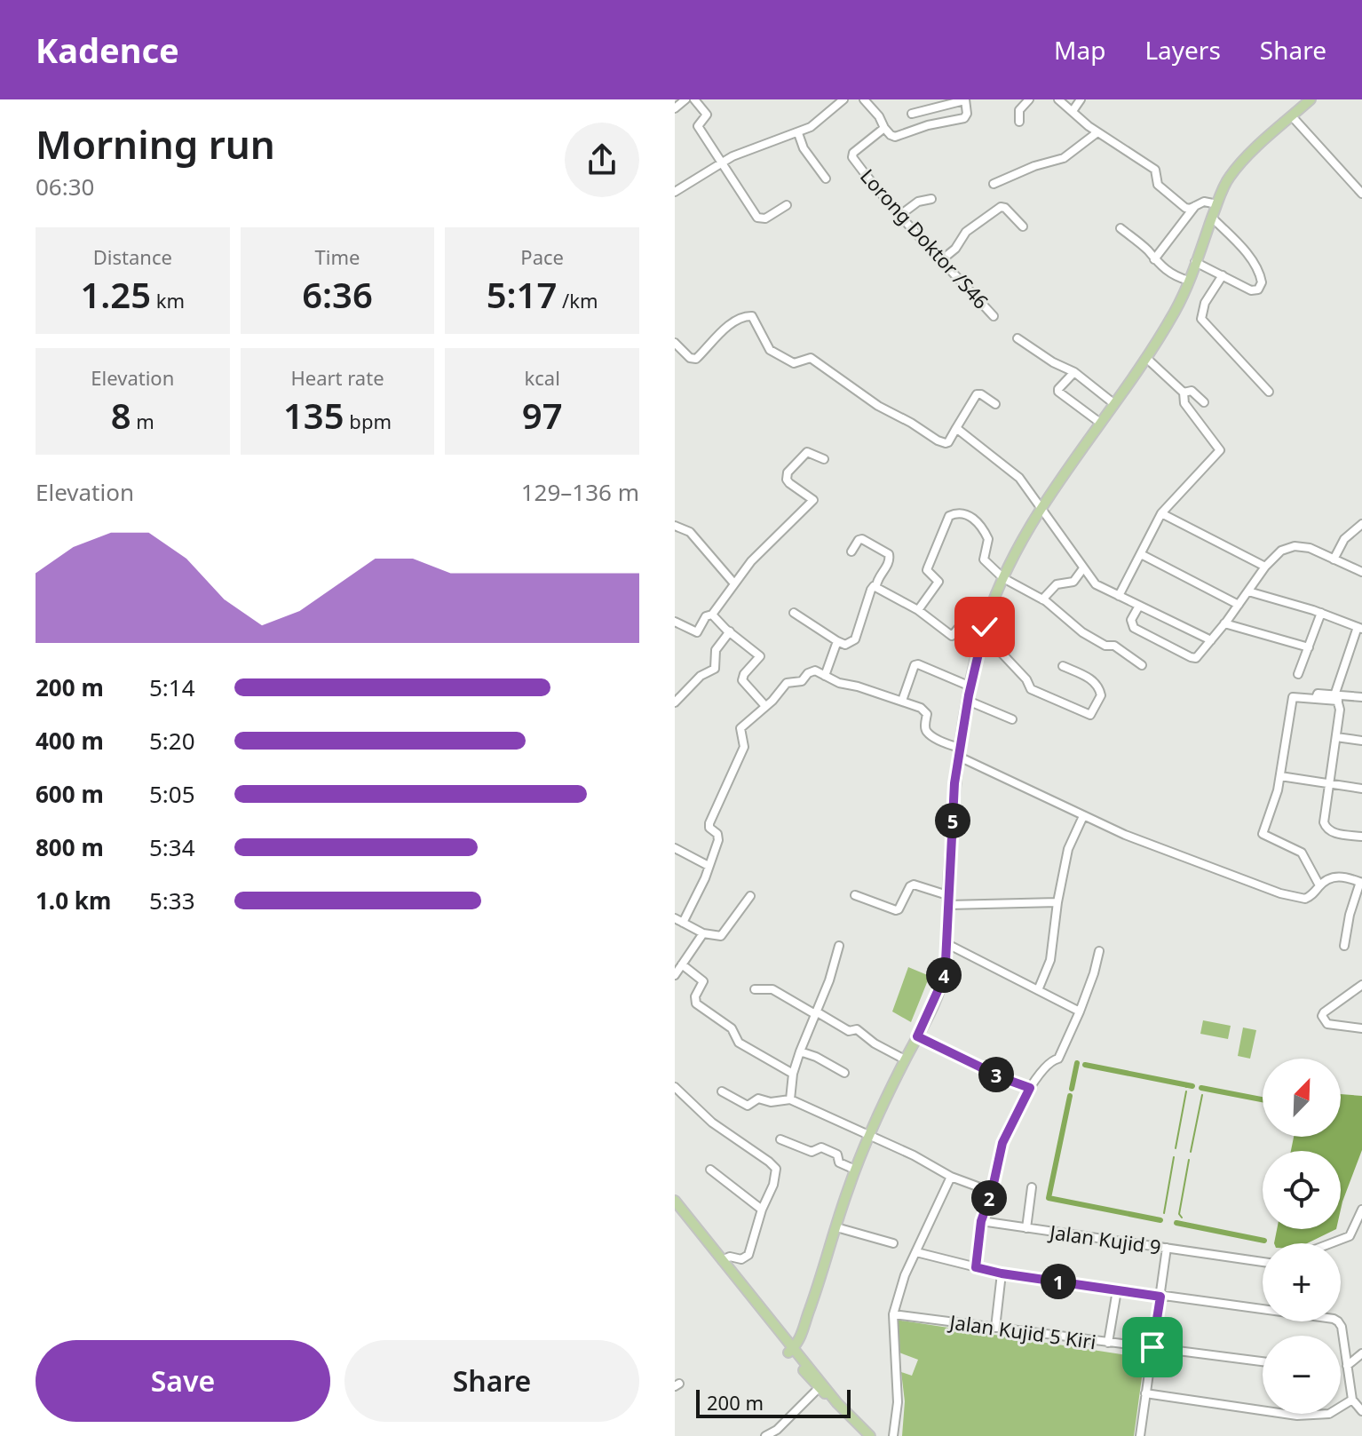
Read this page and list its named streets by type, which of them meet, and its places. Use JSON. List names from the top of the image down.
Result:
{
  "streets": {
    "street": ["Lorong Doktor /S46", "Jalan Kujid 9", "Jalan Kujid 5 Kiri"]
  },
  "scale_bar": "200 m",
  "north": "top right",
  "page": {
    "header": "Kadence",
    "nav": ["Map", "Layers", "Share"],
    "heading": ["Morning run", "06:30"],
    "stats": [
      ["Distance", "1.25 km"],
      ["Time", "6:36"],
      ["Pace", "5:17 /km"],
      ["Elevation", "8 m"],
      ["Heart rate", "135 bpm"],
      ["kcal", "97"]
    ],
    "chart": ["Elevation", "129–136 m"],
    "list": [
      {
        "name": "200 m",
        "note": "5:14"
      },
      {
        "name": "400 m",
        "note": "5:20"
      },
      {
        "name": "600 m",
        "note": "5:05"
      },
      {
        "name": "800 m",
        "note": "5:34"
      },
      {
        "name": "1.0 km",
        "note": "5:33"
      }
    ],
    "pins": [
      "5",
      "4",
      "3",
      "2",
      "1"
    ],
    "map_buttons": ["+", "−"],
    "buttons": ["Save", "Share"],
    "scale": "200 m"
  }
}
